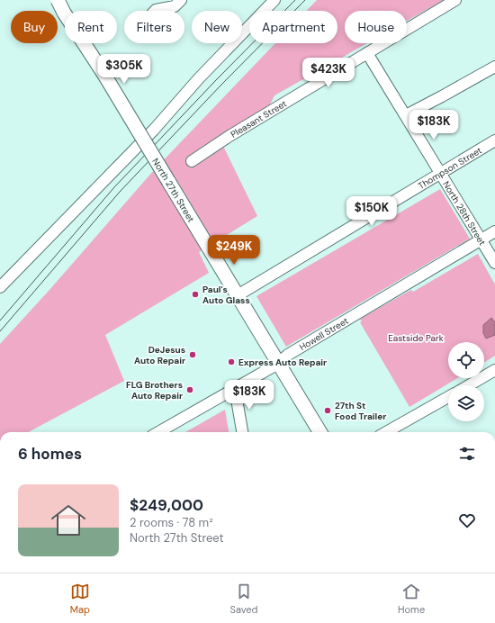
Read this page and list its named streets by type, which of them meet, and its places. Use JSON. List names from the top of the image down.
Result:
{
  "streets": {
    "main road": ["North 27th Street"],
    "street": [
      "Pleasant Street",
      "Thompson Street",
      "North 28th Street",
      "Howell Street"
    ]
  },
  "crossings": [
    ["Pleasant Street", "North 28th Street"],
    ["Thompson Street", "North 27th Street"],
    ["Thompson Street", "North 28th Street"],
    ["North 27th Street", "Howell Street"],
    ["North 28th Street", "Howell Street"]
  ],
  "parks": ["Eastside Park"],
  "places": [
    "Paul's Auto Glass",
    "DeJesus Auto Repair",
    "Express Auto Repair",
    "FLG Brothers Auto Repair",
    "27th St Food Trailer"
  ],
  "page": {
    "chip": [
      "Buy",
      "Rent",
      "Filters",
      "New",
      "Apartment",
      "House"
    ],
    "price": [
      "$305K",
      "$423K",
      "$183K",
      "$150K",
      "$249K",
      "$183K"
    ],
    "heading": "6 homes",
    "list": [
      {
        "name": "$249,000",
        "note": "2 rooms · 78 m² · North 27th Street"
      }
    ],
    "tabs": ["Map", "Saved", "Home"]
  }
}
